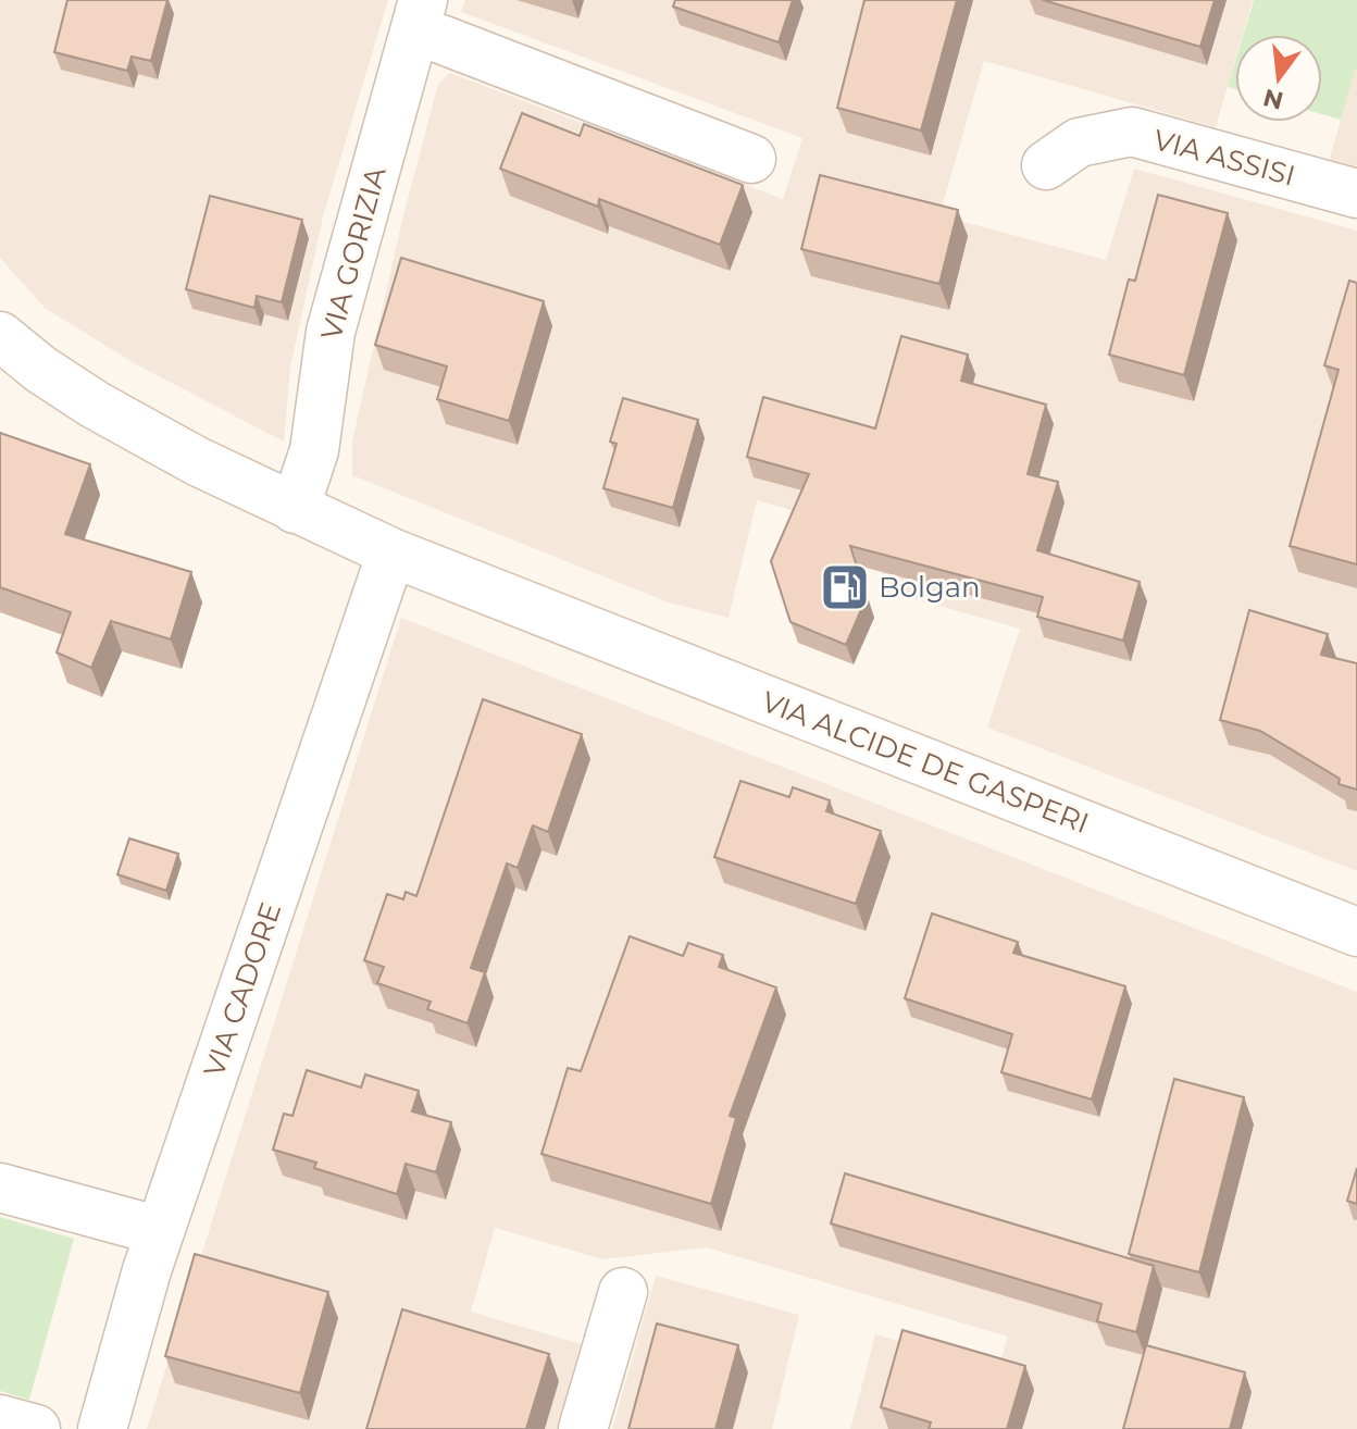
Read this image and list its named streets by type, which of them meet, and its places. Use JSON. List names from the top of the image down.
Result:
{
  "streets": {
    "street": [
      "VIA ASSISI",
      "VIA GORIZIA",
      "VIA ALCIDE DE GASPERI",
      "VIA CADORE"
    ]
  },
  "crossings": [
    ["VIA ALCIDE DE GASPERI", "VIA CADORE"]
  ],
  "places": {
    "fuel station": ["Bolgan"]
  },
  "north": "bottom"
}
